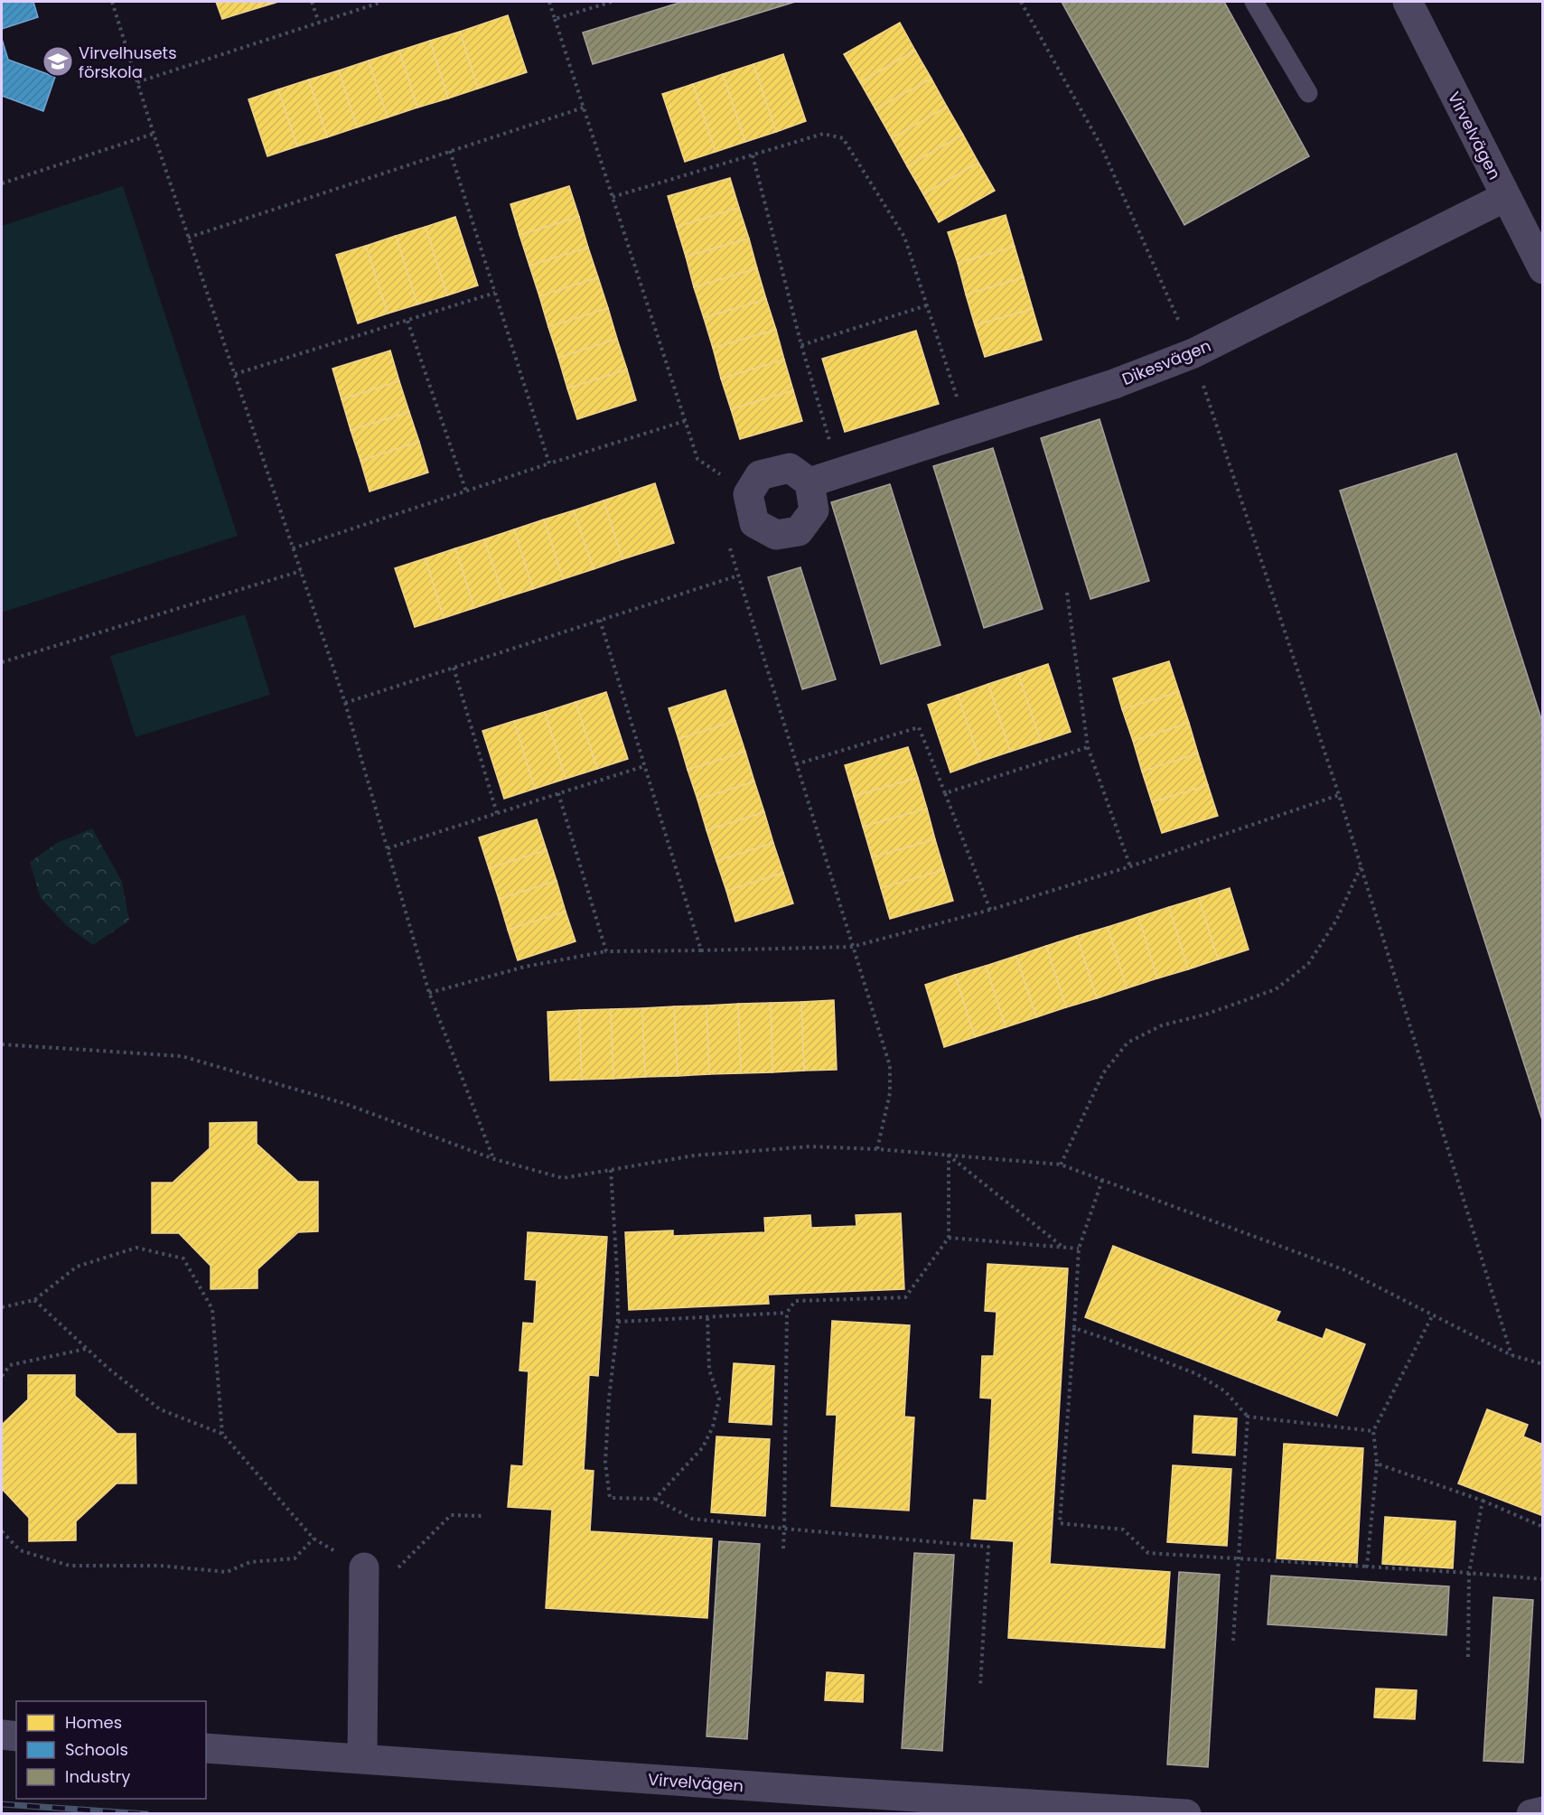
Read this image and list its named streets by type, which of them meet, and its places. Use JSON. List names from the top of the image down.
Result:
{
  "streets": {
    "street": ["Virvelvägen", "Dikesvägen"]
  },
  "crossings": [
    ["Virvelvägen", "Dikesvägen"]
  ],
  "places": {
    "school or university": ["Virvelhusets förskola"]
  },
  "legend": ["Homes", "Schools", "Industry"]
}
